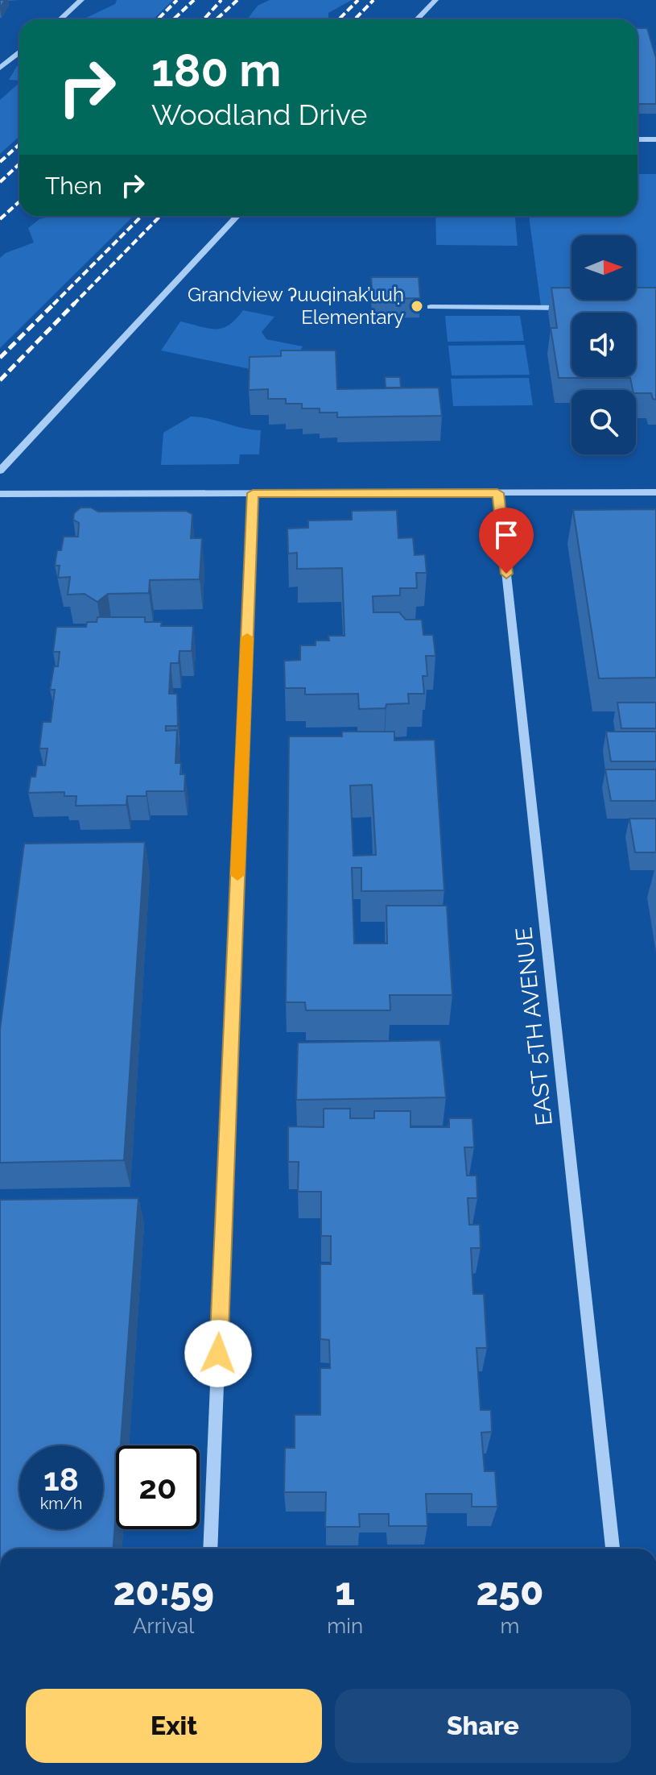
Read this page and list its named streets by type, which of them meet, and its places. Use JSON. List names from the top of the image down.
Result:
{
  "streets": {
    "street": ["EAST 5TH AVENUE"]
  },
  "places": ["Grandview ʔuuqinak’uuḥ Elementary"],
  "north": "right",
  "page": {
    "turn": ["180 m", "Woodland Drive"],
    "then": "Then",
    "speed": "18 km/h",
    "limit": "20",
    "eta": [
      "20:59",
      "Arrival",
      "1",
      "min",
      "250",
      "m"
    ],
    "buttons": ["Exit", "Share"]
  }
}
